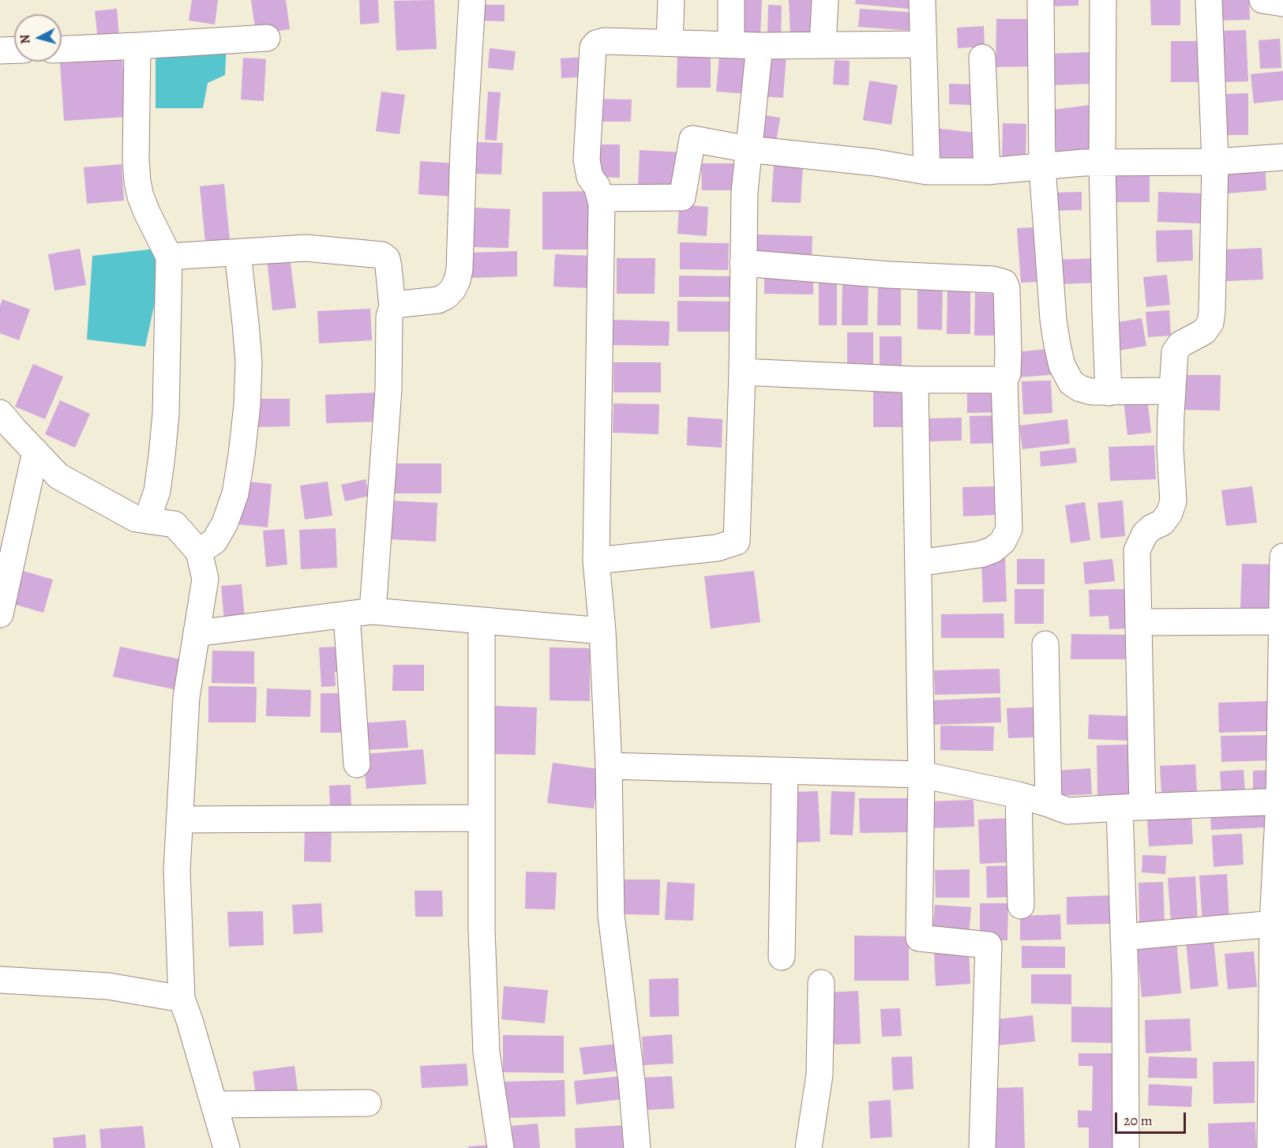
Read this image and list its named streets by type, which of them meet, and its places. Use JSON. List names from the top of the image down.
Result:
{
  "scale_bar": "20 m",
  "north": "left"
}
